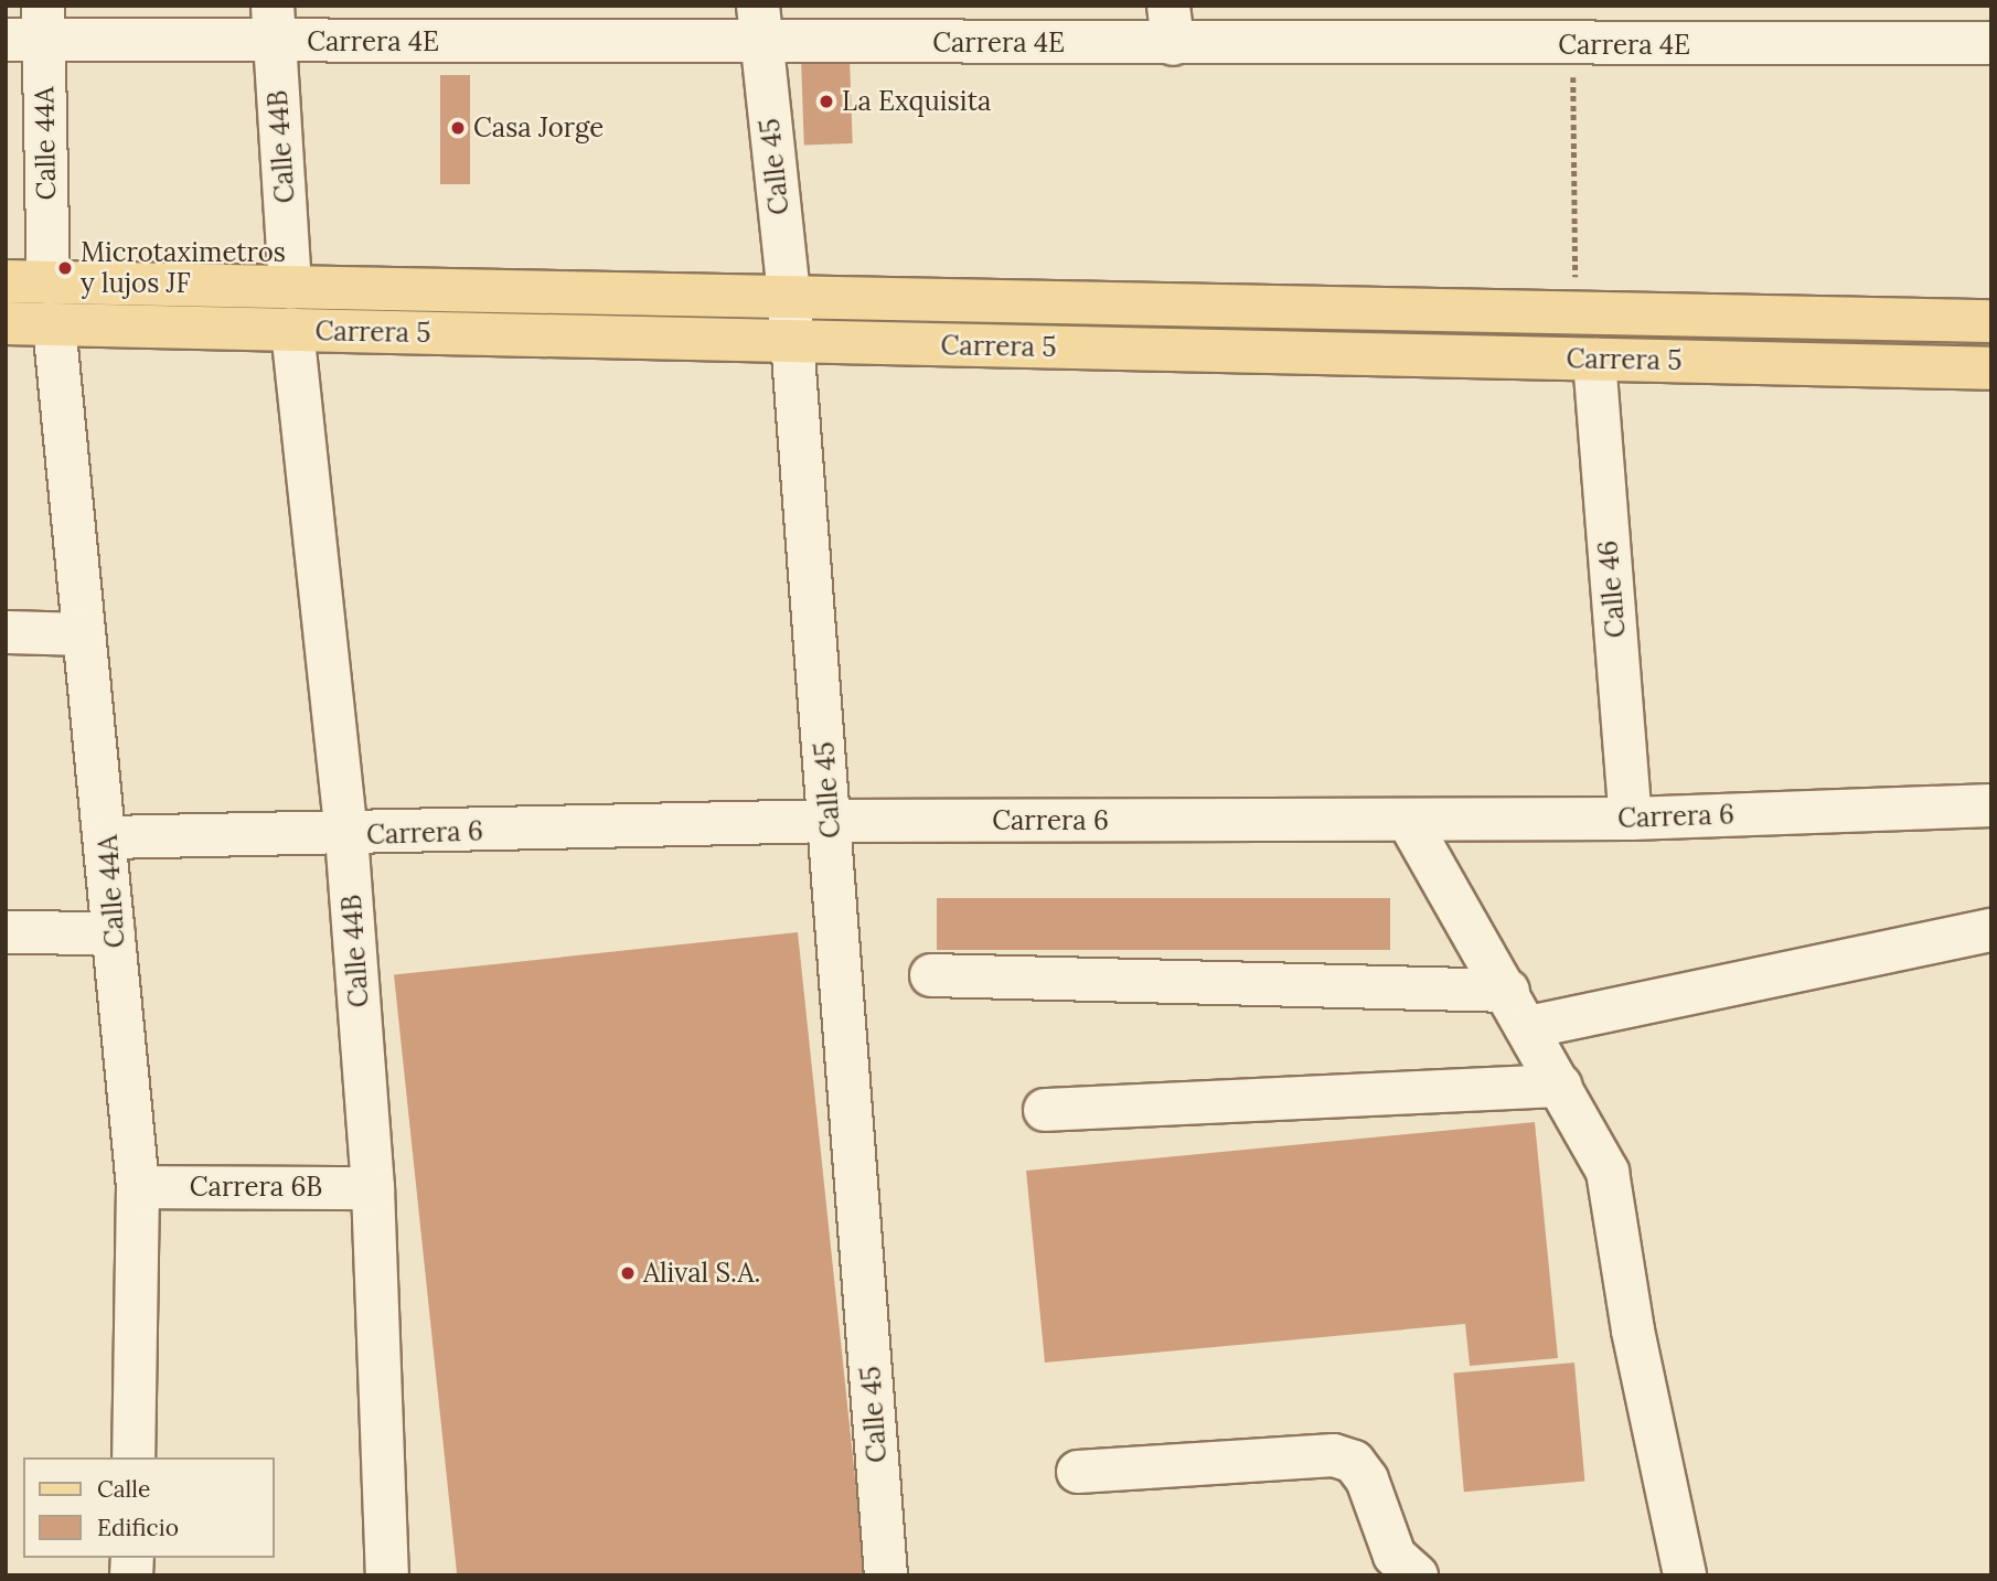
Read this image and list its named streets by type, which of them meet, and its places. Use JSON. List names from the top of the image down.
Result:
{
  "streets": {
    "main road": ["Carrera 5"],
    "street": [
      "Carrera 4E",
      "Calle 44A",
      "Calle 44B",
      "Calle 45",
      "Calle 46",
      "Carrera 6",
      "Carrera 6B"
    ]
  },
  "crossings": [
    ["Carrera 4E", "Calle 44A"],
    ["Carrera 4E", "Calle 44B"],
    ["Carrera 4E", "Calle 45"],
    ["Calle 44A", "Carrera 5"],
    ["Calle 44A", "Carrera 6"],
    ["Calle 44A", "Carrera 6B"],
    ["Calle 44B", "Carrera 5"],
    ["Calle 44B", "Carrera 6"],
    ["Calle 44B", "Carrera 6B"],
    ["Calle 45", "Carrera 5"],
    ["Calle 45", "Carrera 6"],
    ["Carrera 5", "Calle 46"],
    ["Calle 46", "Carrera 6"]
  ],
  "places": [
    "La Exquisita",
    "Casa Jorge",
    "Microtaximetros y lujos JF",
    "Alival S.A."
  ],
  "legend": ["Calle", "Edificio"]
}
